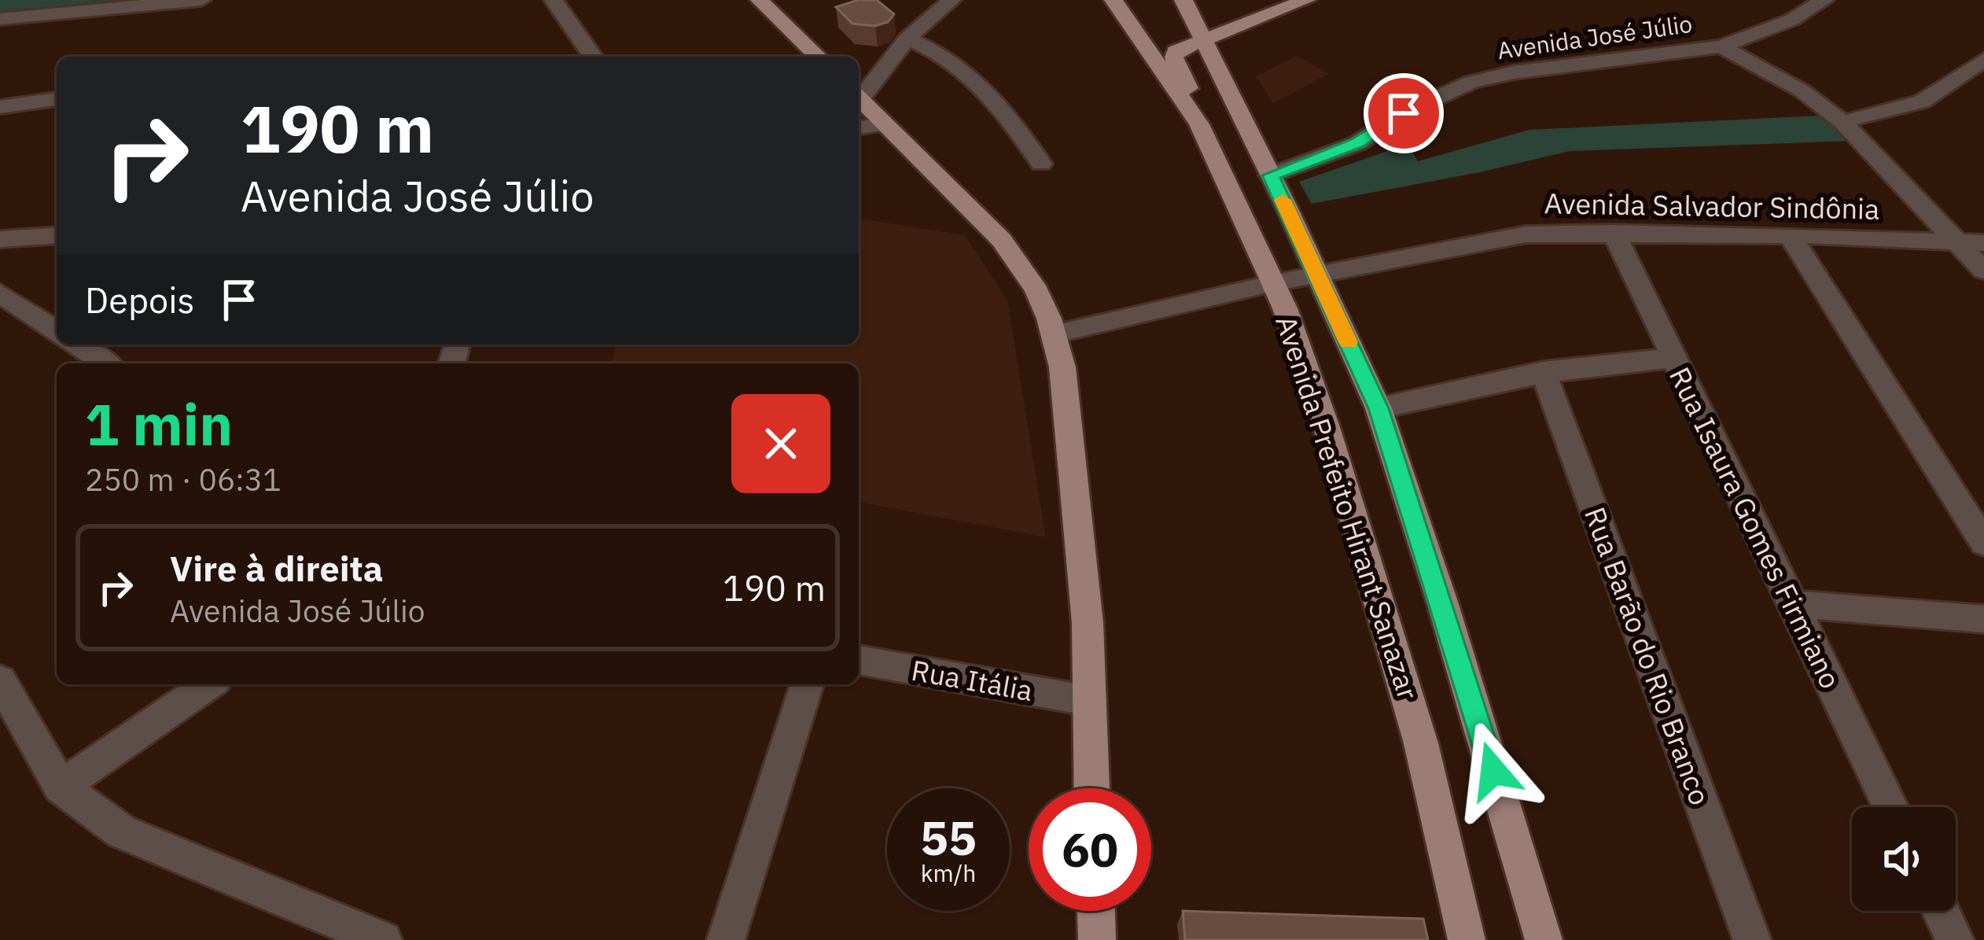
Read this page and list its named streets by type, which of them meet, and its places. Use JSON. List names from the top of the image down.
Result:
{
  "streets": {
    "main road": ["Avenida Prefeito Hirant Sanazar"],
    "street": [
      "Avenida José Júlio",
      "Avenida Salvador Sindônia",
      "Rua Isaura Gomes Firmiano",
      "Rua Barão do Rio Branco",
      "Rua Itália"
    ]
  },
  "crossings": [
    ["Avenida José Júlio", "Avenida Prefeito Hirant Sanazar"],
    ["Avenida Salvador Sindônia", "Avenida Prefeito Hirant Sanazar"],
    ["Avenida Salvador Sindônia", "Rua Isaura Gomes Firmiano"]
  ],
  "page": {
    "turn": ["190 m", "Avenida José Júlio"],
    "then": "Depois",
    "heading": ["1 min", "250 m · 06:31"],
    "list": [
      {
        "name": "Vire à direita",
        "note": "Avenida José Júlio",
        "value": "190 m"
      }
    ],
    "speed": "55 km/h",
    "limit": "60"
  }
}
